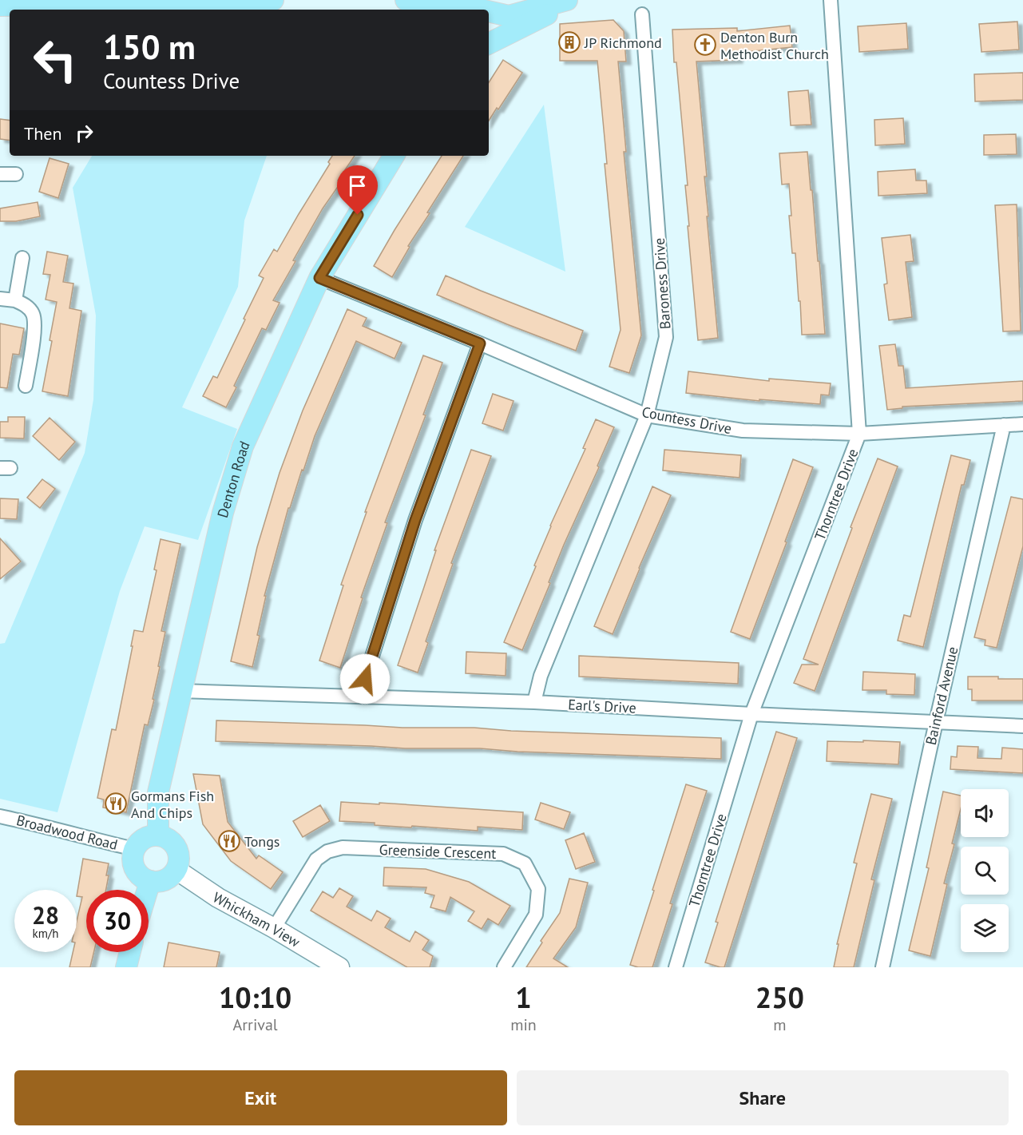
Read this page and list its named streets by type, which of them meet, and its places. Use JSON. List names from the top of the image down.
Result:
{
  "streets": {
    "main road": ["Denton Road", "Whickham View"],
    "street": [
      "Baroness Drive",
      "Countess Drive",
      "Thorntree Drive",
      "Bainford Avenue",
      "Earl's Drive",
      "Broadwood Road",
      "Greenside Crescent"
    ]
  },
  "crossings": [
    ["Baroness Drive", "Countess Drive"],
    ["Baroness Drive", "Earl's Drive"],
    ["Countess Drive", "Denton Road"],
    ["Countess Drive", "Thorntree Drive"],
    ["Countess Drive", "Bainford Avenue"],
    ["Denton Road", "Earl's Drive"],
    ["Denton Road", "Broadwood Road"],
    ["Denton Road", "Whickham View"],
    ["Thorntree Drive", "Earl's Drive"],
    ["Bainford Avenue", "Earl's Drive"],
    ["Broadwood Road", "Whickham View"],
    ["Greenside Crescent", "Whickham View"]
  ],
  "places": {
    "building": ["JP Richmond"],
    "church": ["Denton Burn Methodist Church"],
    "restaurant": ["Gormans Fish And Chips", "Tongs"]
  },
  "page": {
    "turn": ["150 m", "Countess Drive"],
    "then": "Then",
    "speed": "28 km/h",
    "limit": "30",
    "eta": [
      "10:10",
      "Arrival",
      "1",
      "min",
      "250",
      "m"
    ],
    "buttons": ["Exit", "Share"]
  }
}
